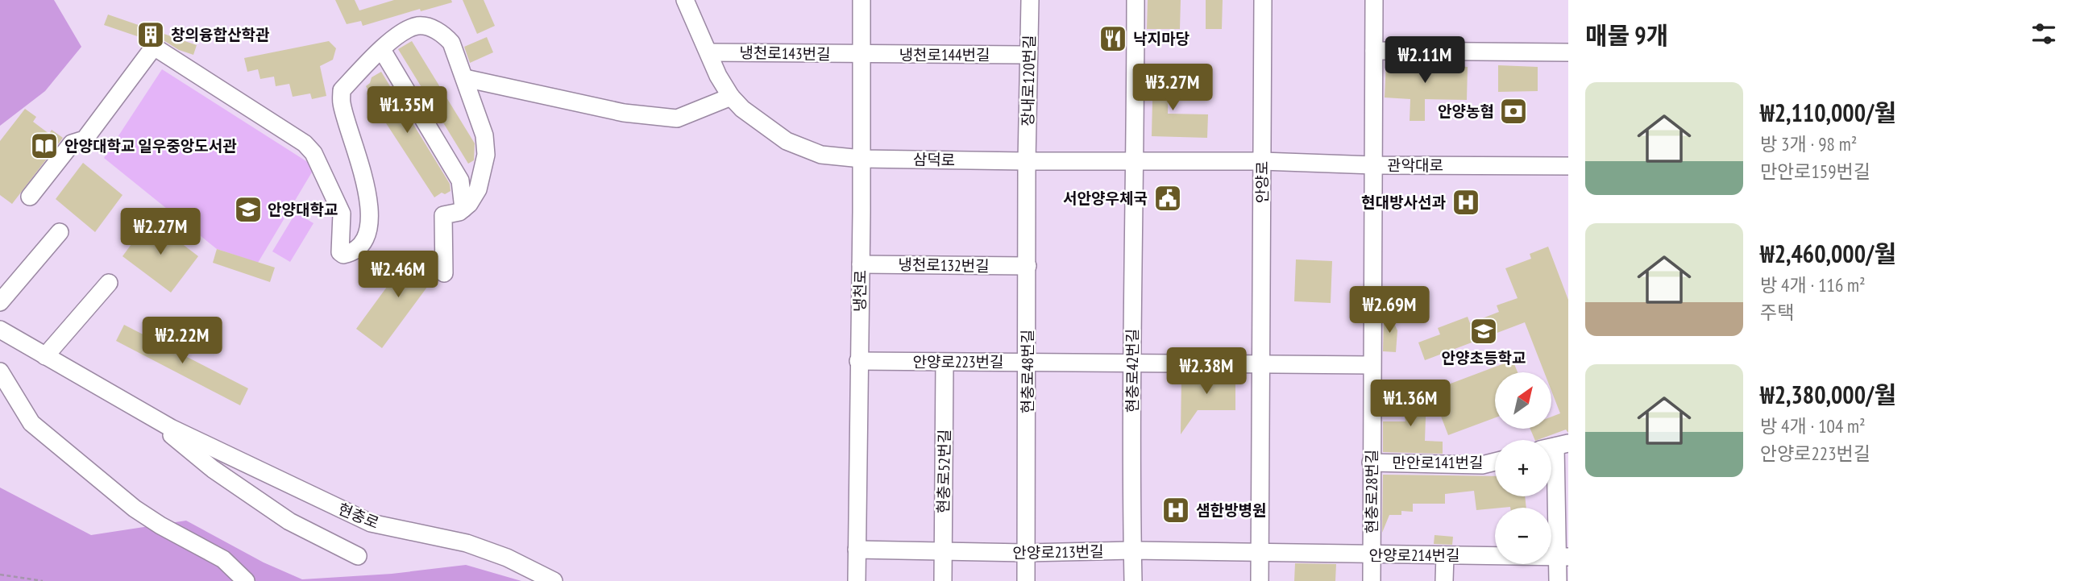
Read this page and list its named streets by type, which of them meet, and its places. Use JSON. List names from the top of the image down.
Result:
{
  "streets": {
    "street": [
      "냉천로143번길",
      "냉천로144번길",
      "장내로120번길",
      "삼덕로",
      "관악대로",
      "안양로",
      "냉천로132번길",
      "냉천로",
      "안양로223번길",
      "현충로42번길",
      "현충로48번길",
      "만안로141번길",
      "현충로52번길",
      "현충로28번길",
      "현충로",
      "안양로213번길",
      "안양로214번길"
    ]
  },
  "crossings": [
    ["냉천로143번길", "냉천로144번길"],
    ["냉천로143번길", "삼덕로"],
    ["냉천로143번길", "냉천로"],
    ["냉천로144번길", "장내로120번길"],
    ["냉천로144번길", "냉천로"],
    ["장내로120번길", "삼덕로"],
    ["장내로120번길", "현충로48번길"],
    ["삼덕로", "관악대로"],
    ["삼덕로", "안양로"],
    ["삼덕로", "냉천로"],
    ["삼덕로", "현충로42번길"],
    ["삼덕로", "현충로48번길"],
    ["관악대로", "안양로"],
    ["관악대로", "현충로28번길"],
    ["안양로", "안양로223번길"],
    ["안양로", "안양로213번길"],
    ["안양로", "안양로214번길"],
    ["냉천로132번길", "냉천로"],
    ["냉천로132번길", "현충로48번길"],
    ["냉천로", "안양로223번길"],
    ["냉천로", "안양로213번길"],
    ["안양로223번길", "현충로42번길"],
    ["안양로223번길", "현충로48번길"],
    ["안양로223번길", "현충로52번길"],
    ["현충로42번길", "안양로213번길"],
    ["현충로48번길", "안양로213번길"],
    ["만안로141번길", "현충로28번길"],
    ["현충로52번길", "안양로213번길"],
    ["현충로28번길", "안양로214번길"],
    ["안양로213번길", "안양로214번길"]
  ],
  "places": {
    "building": ["창의융합산학관"],
    "restaurant": ["낙지마당"],
    "bank": ["안양농협"],
    "library": ["안양대학교 일우중앙도서관"],
    "public building": ["서안양우체국"],
    "hospital": ["현대방사선과", "샘한방병원"],
    "school or university": ["안양대학교", "안양초등학교"]
  },
  "north": "top right",
  "page": {
    "heading": "매물 9개",
    "price": [
      "₩2.11M",
      "₩3.27M",
      "₩1.35M",
      "₩2.27M",
      "₩2.46M",
      "₩2.69M",
      "₩2.22M",
      "₩2.38M",
      "₩1.36M"
    ],
    "list": [
      {
        "name": "₩2,110,000/월",
        "note": "방 3개 · 98 m² · 만안로159번길"
      },
      {
        "name": "₩2,460,000/월",
        "note": "방 4개 · 116 m² · 주택"
      },
      {
        "name": "₩2,380,000/월",
        "note": "방 4개 · 104 m² · 안양로223번길"
      }
    ],
    "map_buttons": ["+", "−"]
  }
}
